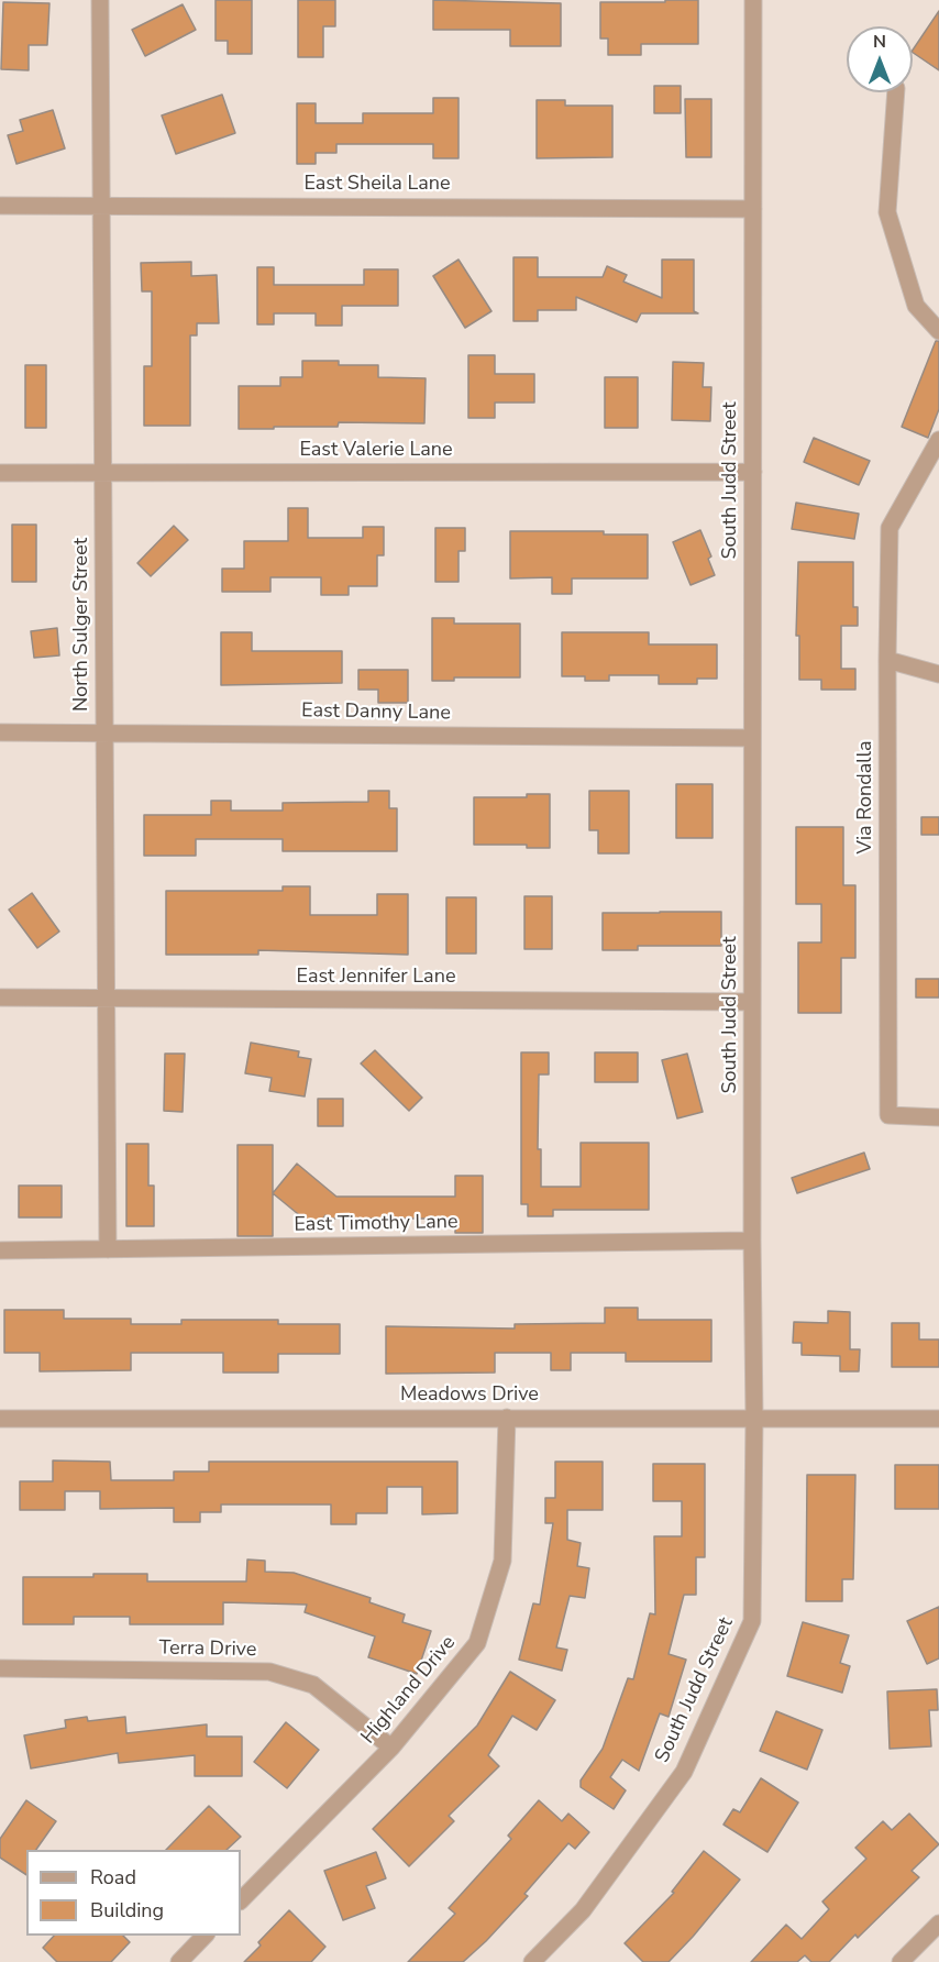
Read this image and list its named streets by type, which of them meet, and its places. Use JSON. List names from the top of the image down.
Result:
{
  "streets": {
    "street": [
      "East Sheila Lane",
      "East Valerie Lane",
      "South Judd Street",
      "North Sulger Street",
      "East Danny Lane",
      "Via Rondalla",
      "East Jennifer Lane",
      "East Timothy Lane",
      "Meadows Drive",
      "Terra Drive",
      "Highland Drive"
    ]
  },
  "crossings": [
    ["East Sheila Lane", "South Judd Street"],
    ["East Sheila Lane", "North Sulger Street"],
    ["East Valerie Lane", "South Judd Street"],
    ["East Valerie Lane", "North Sulger Street"],
    ["South Judd Street", "East Danny Lane"],
    ["South Judd Street", "East Jennifer Lane"],
    ["South Judd Street", "East Timothy Lane"],
    ["South Judd Street", "Meadows Drive"],
    ["North Sulger Street", "East Danny Lane"],
    ["North Sulger Street", "East Jennifer Lane"],
    ["North Sulger Street", "East Timothy Lane"],
    ["Meadows Drive", "Highland Drive"],
    ["Terra Drive", "Highland Drive"]
  ],
  "legend": ["Road", "Building"],
  "north": "top"
}
